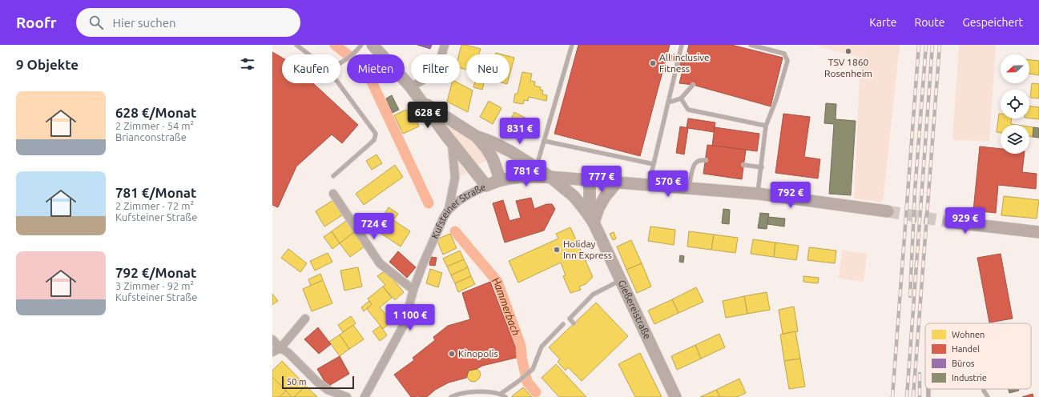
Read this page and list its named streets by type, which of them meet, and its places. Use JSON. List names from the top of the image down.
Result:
{
  "streets": {
    "main road": ["Kufsteiner Straße", "Gießereistraße"]
  },
  "crossings": [
    ["Kufsteiner Straße", "Gießereistraße"]
  ],
  "water": ["Hammerbach"],
  "places": [
    "TSV 1860 Rosenheim",
    "All inclusive Fitness",
    "Holiday Inn Express",
    "Kinopolis"
  ],
  "legend": [
    "Wohnen",
    "Handel",
    "Büros",
    "Industrie"
  ],
  "scale_bar": "50 m",
  "north": "left",
  "page": {
    "header": "Roofr",
    "search": "Hier suchen",
    "nav": ["Karte", "Route", "Gespeichert"],
    "heading": "9 Objekte",
    "chip": [
      "Kaufen",
      "Mieten",
      "Filter",
      "Neu"
    ],
    "list": [
      {
        "name": "628 €/Monat",
        "note": "2 Zimmer · 54 m² · Brianconstraße"
      },
      {
        "name": "781 €/Monat",
        "note": "2 Zimmer · 72 m² · Kufsteiner Straße"
      },
      {
        "name": "792 €/Monat",
        "note": "3 Zimmer · 92 m² · Kufsteiner Straße"
      }
    ],
    "price": [
      "628 €",
      "831 €",
      "781 €",
      "777 €",
      "570 €",
      "792 €",
      "929 €",
      "724 €",
      "1 100 €"
    ],
    "scale": "50 m"
  }
}
